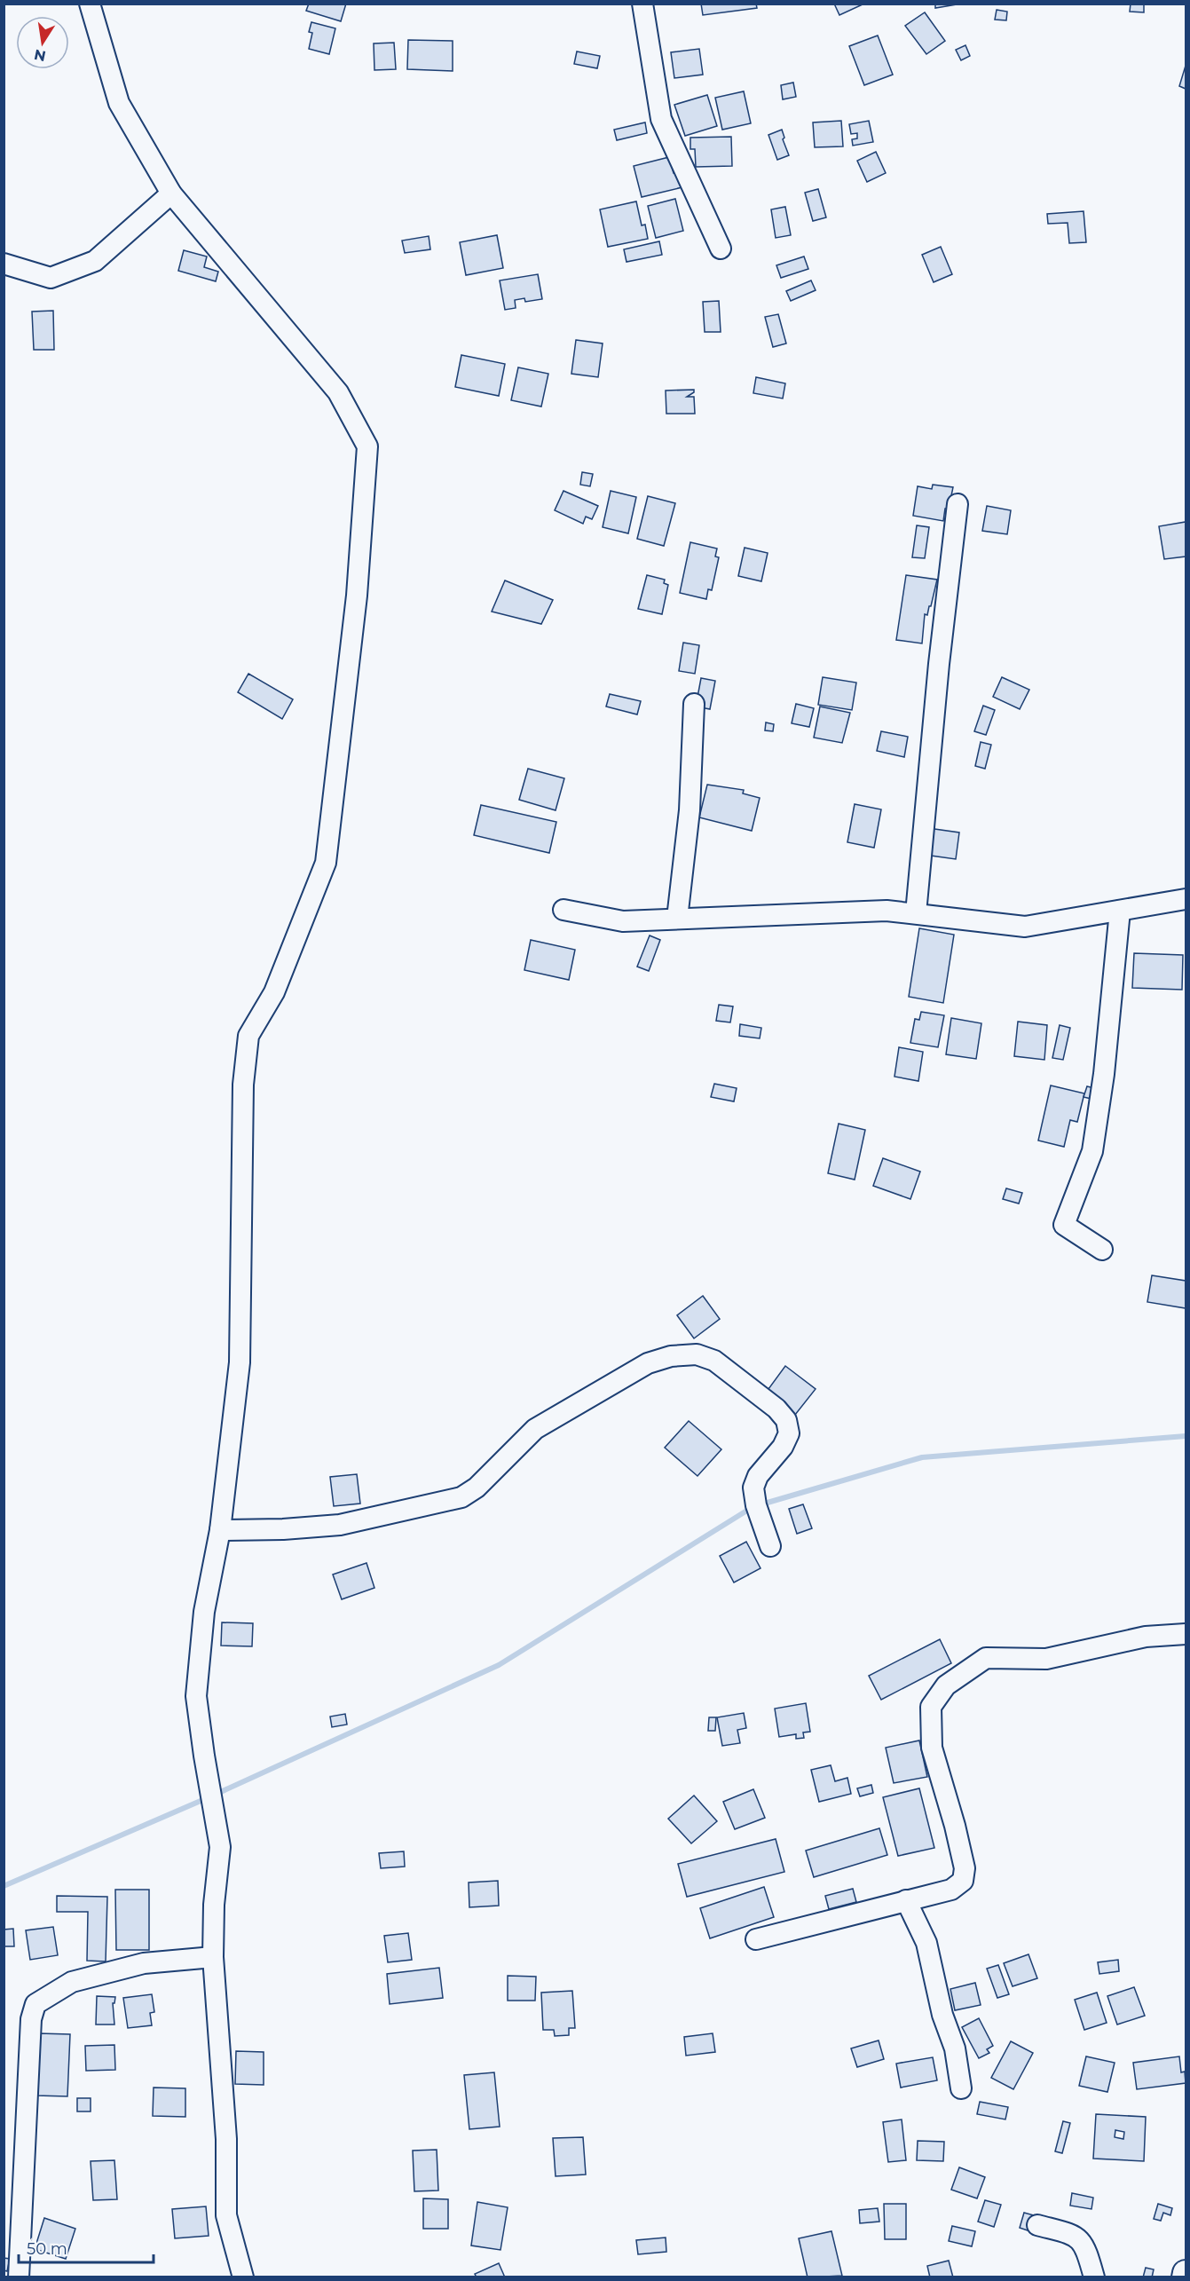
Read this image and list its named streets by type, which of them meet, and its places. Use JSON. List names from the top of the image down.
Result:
{
  "scale_bar": "50 m",
  "north": "bottom"
}
